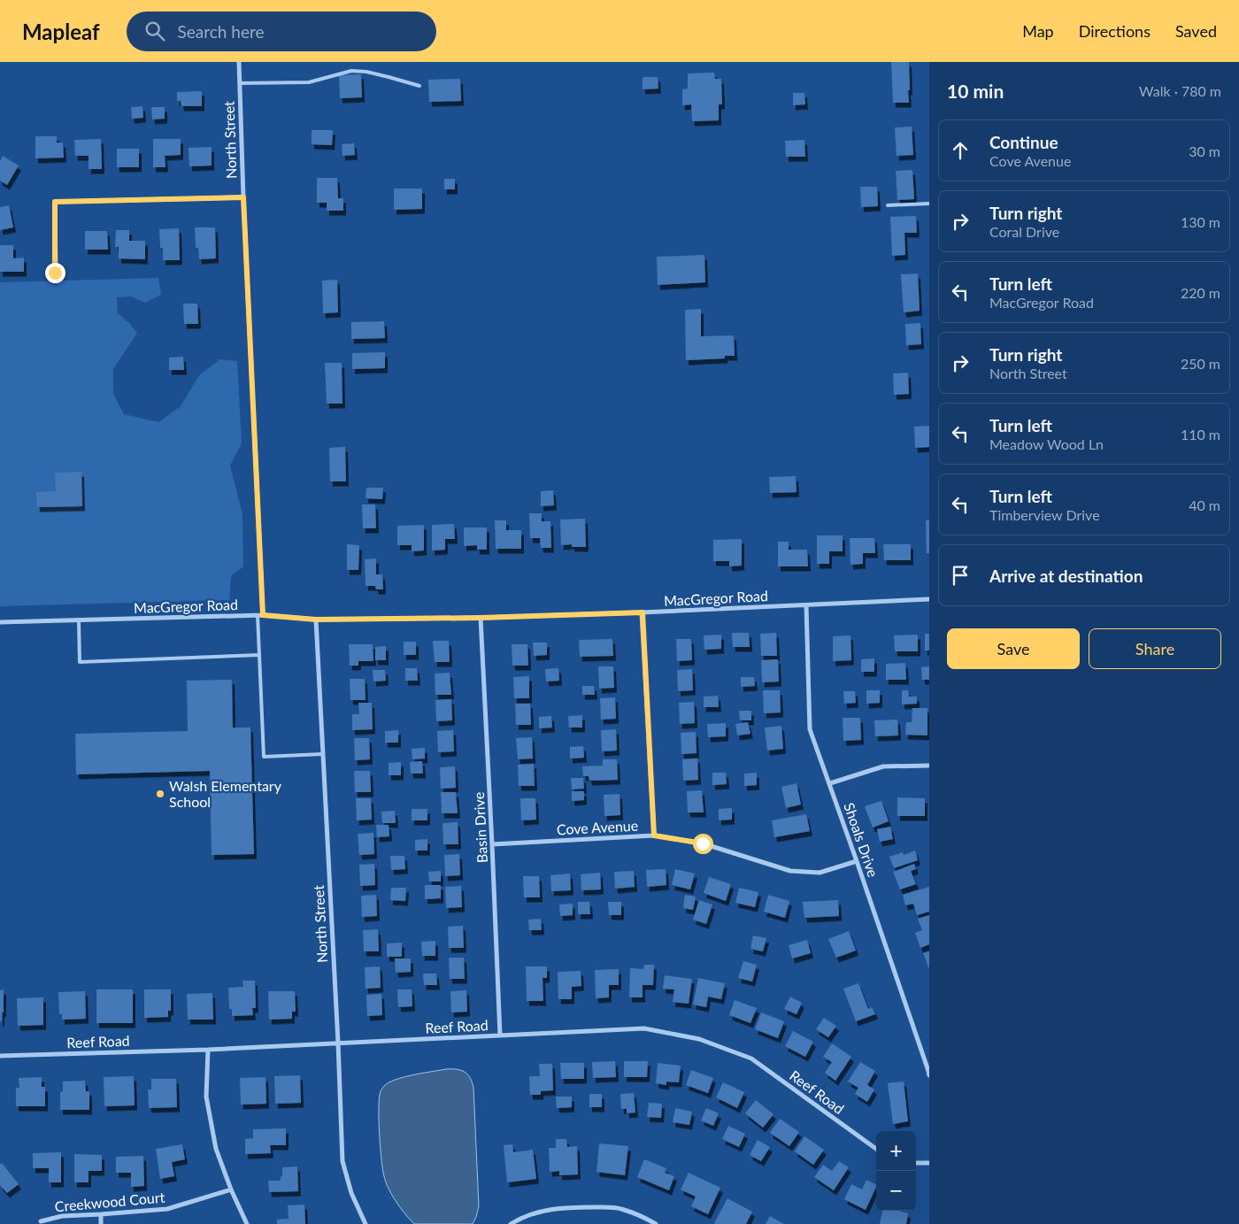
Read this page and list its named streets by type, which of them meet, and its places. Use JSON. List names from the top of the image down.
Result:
{
  "streets": {
    "street": [
      "North Street",
      "MacGregor Road",
      "Basin Drive",
      "Cove Avenue",
      "Shoals Drive",
      "Reef Road",
      "Creekwood Court"
    ]
  },
  "crossings": [
    ["North Street", "MacGregor Road"],
    ["North Street", "Reef Road"],
    ["MacGregor Road", "Basin Drive"],
    ["MacGregor Road", "Shoals Drive"],
    ["Basin Drive", "Cove Avenue"],
    ["Basin Drive", "Reef Road"],
    ["Cove Avenue", "Shoals Drive"]
  ],
  "places": ["Walsh Elementary School"],
  "page": {
    "header": "Mapleaf",
    "search": "Search here",
    "nav": ["Map", "Directions", "Saved"],
    "heading": ["10 min", "Walk · 780 m"],
    "list": [
      ["Continue", "Cove Avenue", "30 m"],
      ["Turn right", "Coral Drive", "130 m"],
      ["Turn left", "MacGregor Road", "220 m"],
      ["Turn right", "North Street", "250 m"],
      ["Turn left", "Meadow Wood Ln", "110 m"],
      ["Turn left", "Timberview Drive", "40 m"],
      "Arrive at destination"
    ],
    "buttons": ["Save", "Share"],
    "map_buttons": ["+", "−"]
  }
}
